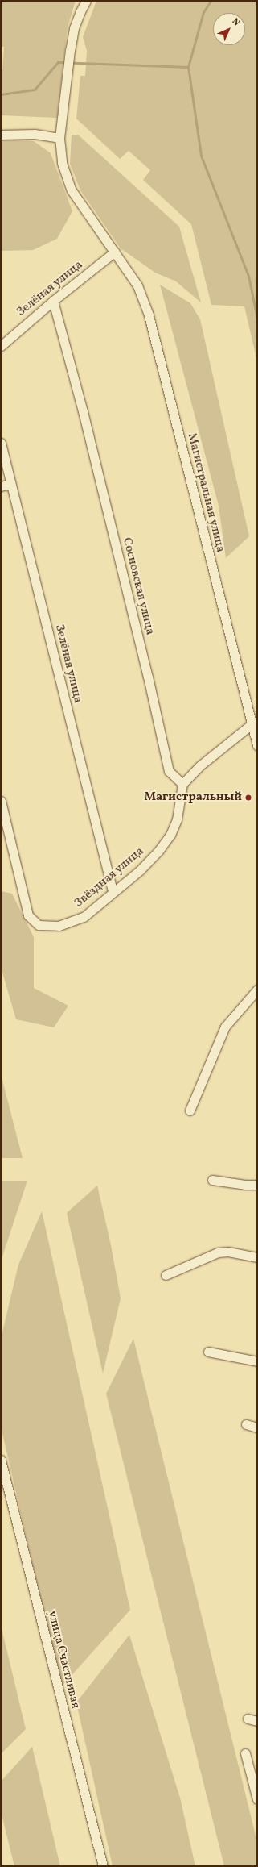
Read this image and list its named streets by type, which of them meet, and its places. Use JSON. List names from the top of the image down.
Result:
{
  "streets": {
    "street": [
      "Зелёная улица",
      "Магистральная улица",
      "Сосновская улица",
      "Звёздная улица",
      "улица Счастливая"
    ]
  },
  "crossings": [
    ["Зелёная улица", "Магистральная улица"],
    ["Зелёная улица", "Сосновская улица"],
    ["Зелёная улица", "Звёздная улица"],
    ["Сосновская улица", "Звёздная улица"]
  ],
  "places": ["Магистральный"],
  "north": "top right"
}
